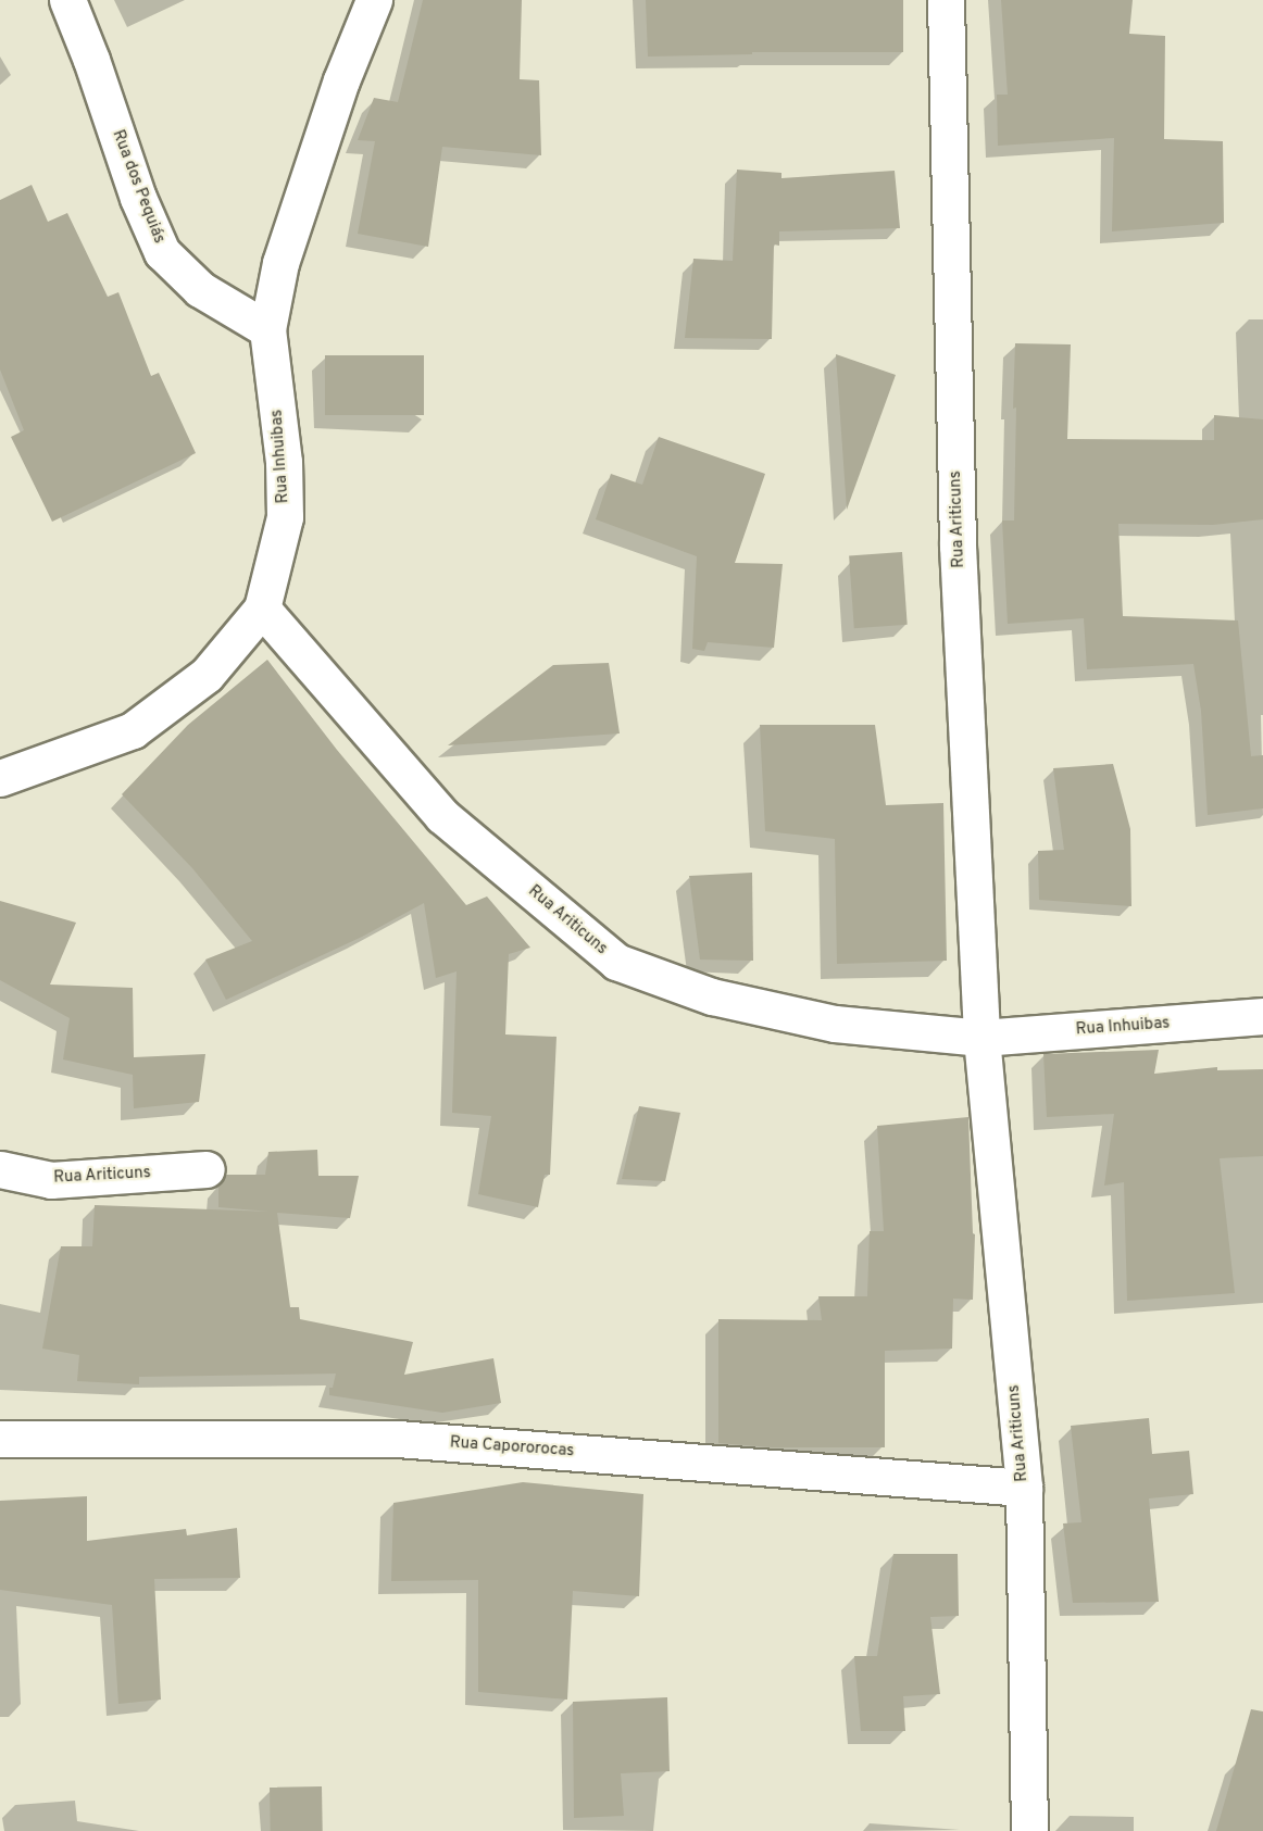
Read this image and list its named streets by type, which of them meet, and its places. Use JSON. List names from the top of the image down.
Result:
{
  "streets": {
    "street": [
      "Rua dos Pequiás",
      "Rua Inhuibas",
      "Rua Ariticuns",
      "Rua Capororocas"
    ]
  },
  "crossings": [
    ["Rua dos Pequiás", "Rua Inhuibas"],
    ["Rua Inhuibas", "Rua Ariticuns"],
    ["Rua Ariticuns", "Rua Capororocas"]
  ]
}
